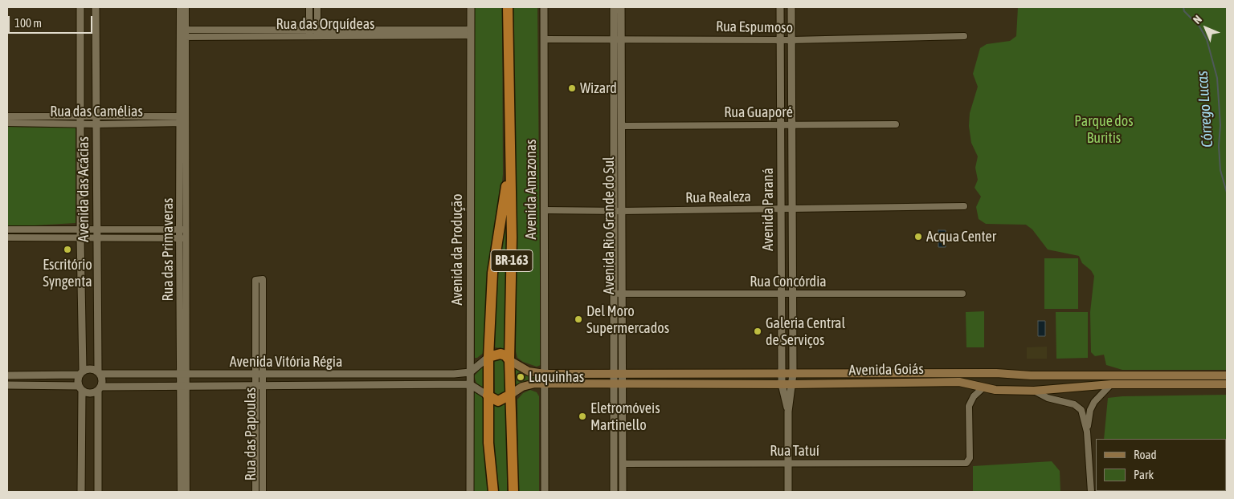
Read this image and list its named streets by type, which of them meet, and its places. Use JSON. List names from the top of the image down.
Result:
{
  "streets": {
    "highway": ["BR-163"],
    "main road": ["Avenida Goiás"],
    "street": [
      "Rua das Orquídeas",
      "Rua Espumoso",
      "Rua das Camélias",
      "Rua Guaporé",
      "Avenida das Acácias",
      "Avenida Amazonas",
      "Rua Realeza",
      "Avenida Paraná",
      "Avenida Rio Grande do Sul",
      "Rua das Primaveras",
      "Avenida da Produção",
      "Rua Concórdia",
      "Avenida Vitória Régia",
      "Rua das Papoulas",
      "Rua Tatuí"
    ]
  },
  "crossings": [
    ["Rua das Orquídeas", "Rua das Primaveras"],
    ["Rua das Orquídeas", "Avenida da Produção"],
    ["Rua Espumoso", "Avenida Amazonas"],
    ["Rua Espumoso", "Avenida Paraná"],
    ["Rua Espumoso", "Avenida Rio Grande do Sul"],
    ["Rua das Camélias", "Avenida das Acácias"],
    ["Rua das Camélias", "Rua das Primaveras"],
    ["Rua Guaporé", "Avenida Paraná"],
    ["Rua Guaporé", "Avenida Rio Grande do Sul"],
    ["Avenida das Acácias", "Avenida Vitória Régia"],
    ["Avenida Amazonas", "Rua Realeza"],
    ["Avenida Amazonas", "Avenida Goiás"],
    ["Rua Realeza", "Avenida Paraná"],
    ["Rua Realeza", "Avenida Rio Grande do Sul"],
    ["Avenida Paraná", "Rua Concórdia"],
    ["Avenida Paraná", "Avenida Goiás"],
    ["Avenida Paraná", "Rua Tatuí"],
    ["Avenida Rio Grande do Sul", "Rua Concórdia"],
    ["Avenida Rio Grande do Sul", "Avenida Goiás"],
    ["Avenida Rio Grande do Sul", "Rua Tatuí"],
    ["Rua das Primaveras", "Avenida Vitória Régia"],
    ["Avenida da Produção", "Avenida Vitória Régia"],
    ["BR-163", "Avenida Goiás"],
    ["Avenida Vitória Régia", "Rua das Papoulas"],
    ["Avenida Goiás", "Rua Tatuí"]
  ],
  "water": ["Córrego Lucas"],
  "parks": ["Parque dos Buritis"],
  "places": [
    "Wizard",
    "Acqua Center",
    "Escritório Syngenta",
    "Del Moro Supermercados",
    "Galeria Central de Serviços",
    "Luquinhas",
    "Eletromóveis Martinello"
  ],
  "legend": ["Road", "Park"],
  "scale_bar": "100 m",
  "north": "top left"
}
